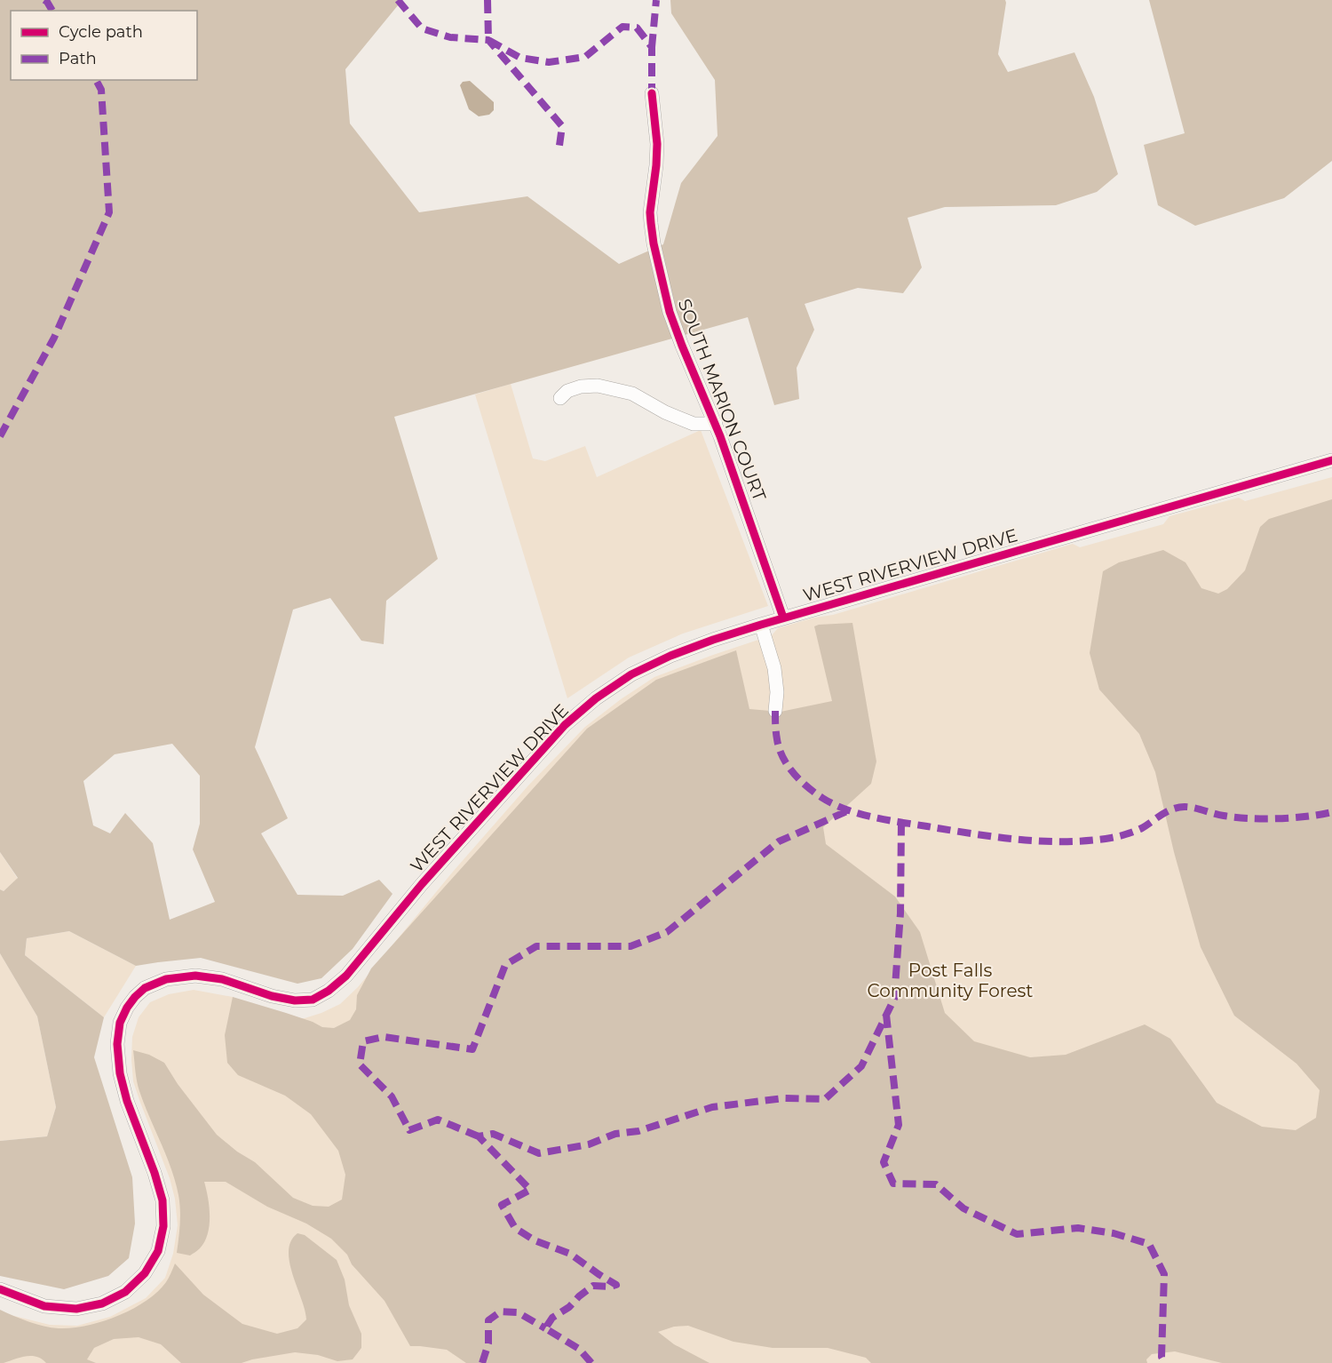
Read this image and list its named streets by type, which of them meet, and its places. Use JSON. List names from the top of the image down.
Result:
{
  "streets": {
    "street": ["SOUTH MARION COURT", "WEST RIVERVIEW DRIVE"]
  },
  "crossings": [
    ["SOUTH MARION COURT", "WEST RIVERVIEW DRIVE"]
  ],
  "parks": ["Post Falls Community Forest"],
  "legend": ["Cycle path", "Path"]
}
